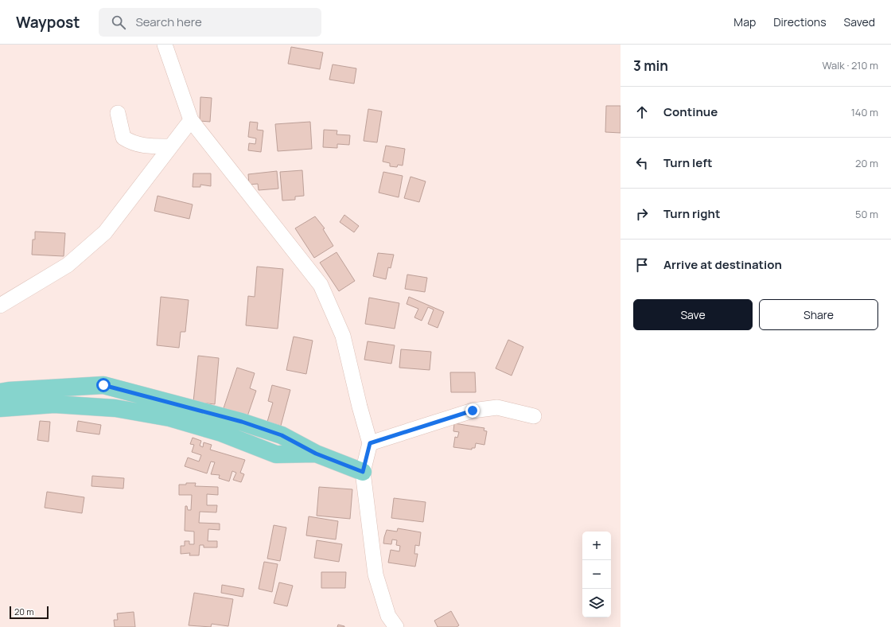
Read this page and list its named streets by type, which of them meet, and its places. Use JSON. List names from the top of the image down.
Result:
{
  "scale_bar": "20 m",
  "page": {
    "header": "Waypost",
    "search": "Search here",
    "nav": ["Map", "Directions", "Saved"],
    "heading": ["3 min", "Walk · 210 m"],
    "list": [
      ["Continue", "140 m"],
      ["Turn left", "20 m"],
      ["Turn right", "50 m"],
      "Arrive at destination"
    ],
    "buttons": ["Save", "Share"],
    "map_buttons": ["+", "−"],
    "scale": "20 m"
  }
}
